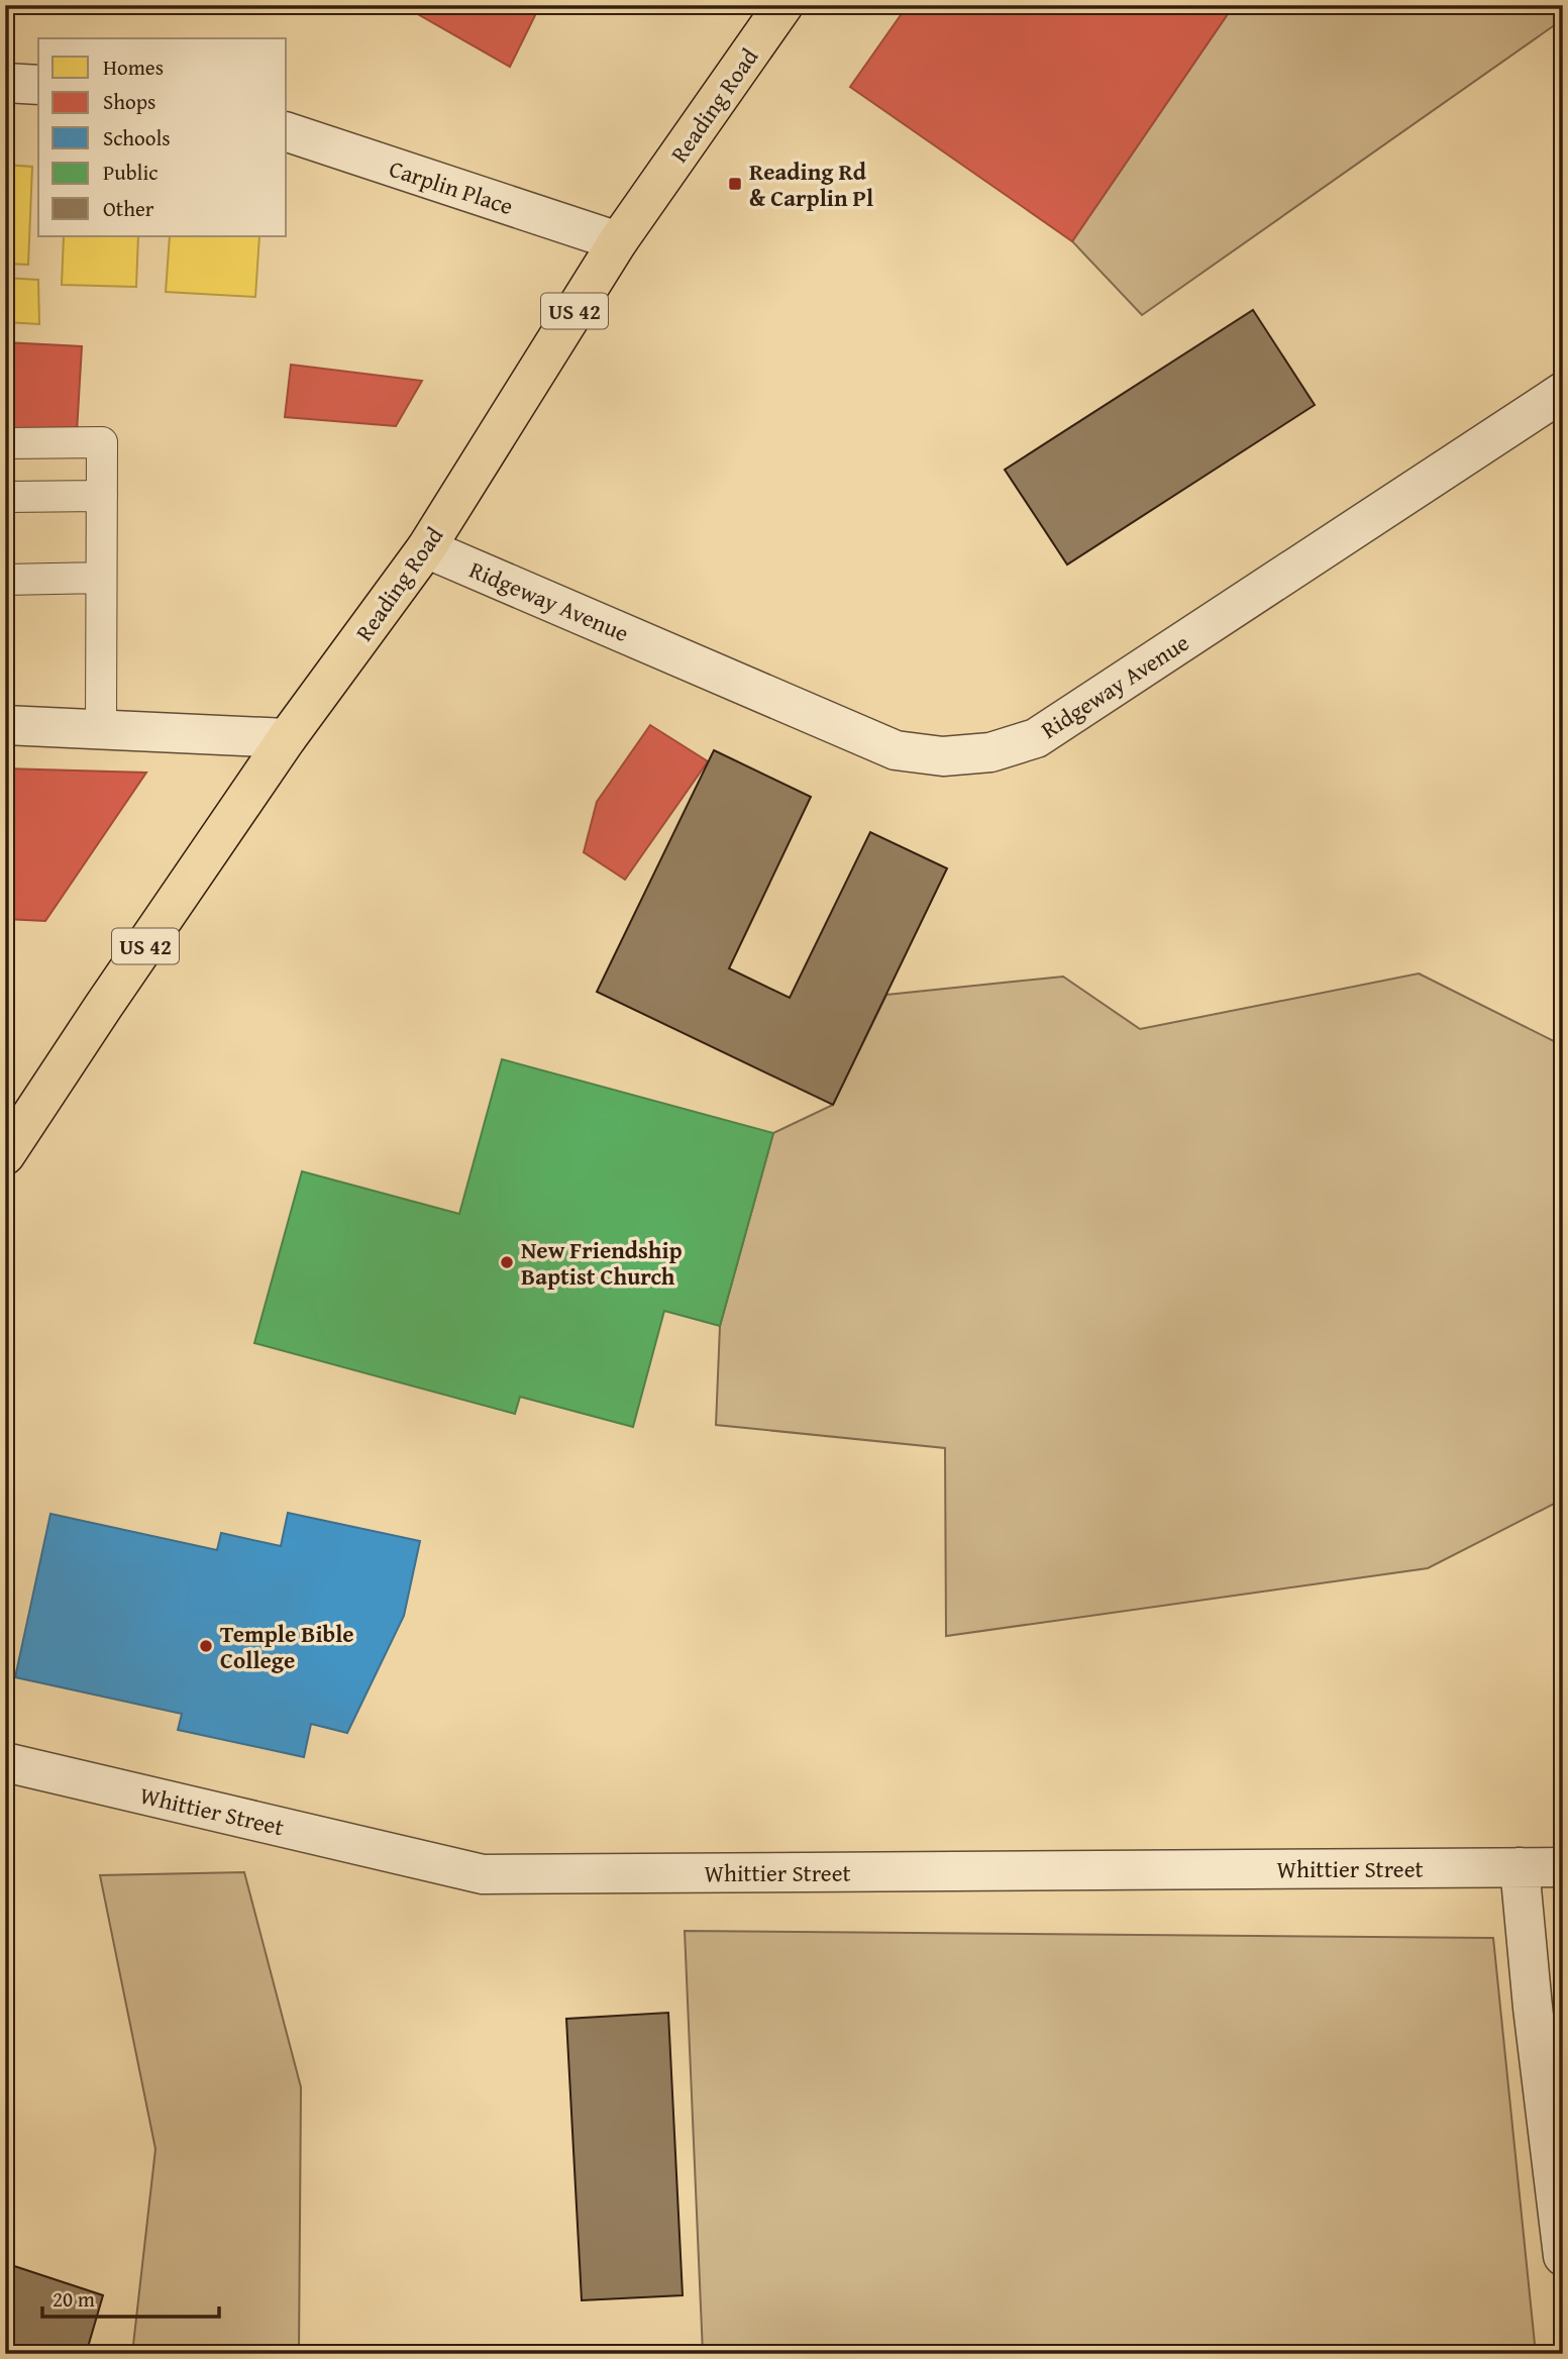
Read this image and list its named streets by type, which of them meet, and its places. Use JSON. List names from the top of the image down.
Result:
{
  "streets": {
    "main road": ["Reading Road", "US 42"],
    "street": ["Carplin Place", "Ridgeway Avenue", "Whittier Street"]
  },
  "crossings": [
    ["Reading Road", "Carplin Place"],
    ["Reading Road", "Ridgeway Avenue"]
  ],
  "places": {
    "transit": ["Reading Rd & Carplin Pl"],
    "other": ["New Friendship Baptist Church", "Temple Bible College"]
  },
  "legend": [
    "Homes",
    "Shops",
    "Schools",
    "Public",
    "Other"
  ],
  "scale_bar": "20 m"
}
